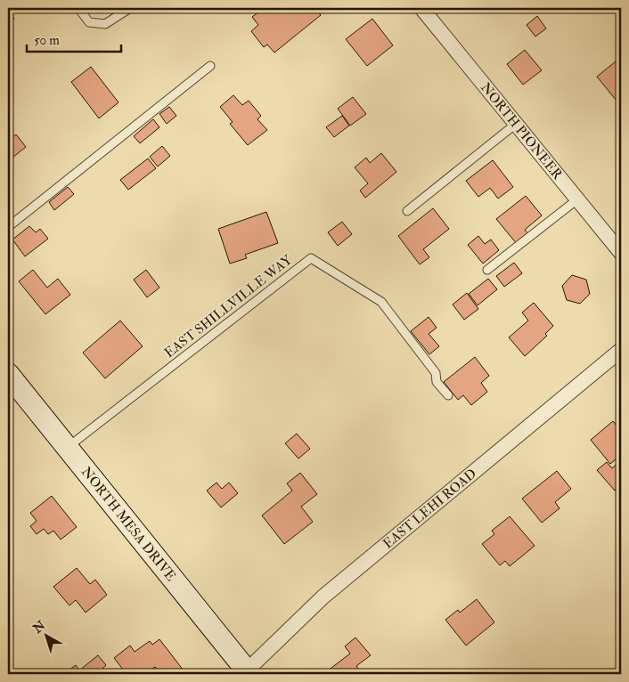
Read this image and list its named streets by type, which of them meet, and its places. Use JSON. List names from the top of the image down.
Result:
{
  "streets": {
    "street": ["NORTH PIONEER", "EAST LEHI ROAD", "NORTH MESA DRIVE"],
    "lane": ["EAST SHILLVILLE WAY"]
  },
  "crossings": [
    ["EAST SHILLVILLE WAY", "NORTH MESA DRIVE"],
    ["EAST LEHI ROAD", "NORTH MESA DRIVE"]
  ],
  "scale_bar": "50 m",
  "north": "top left"
}
